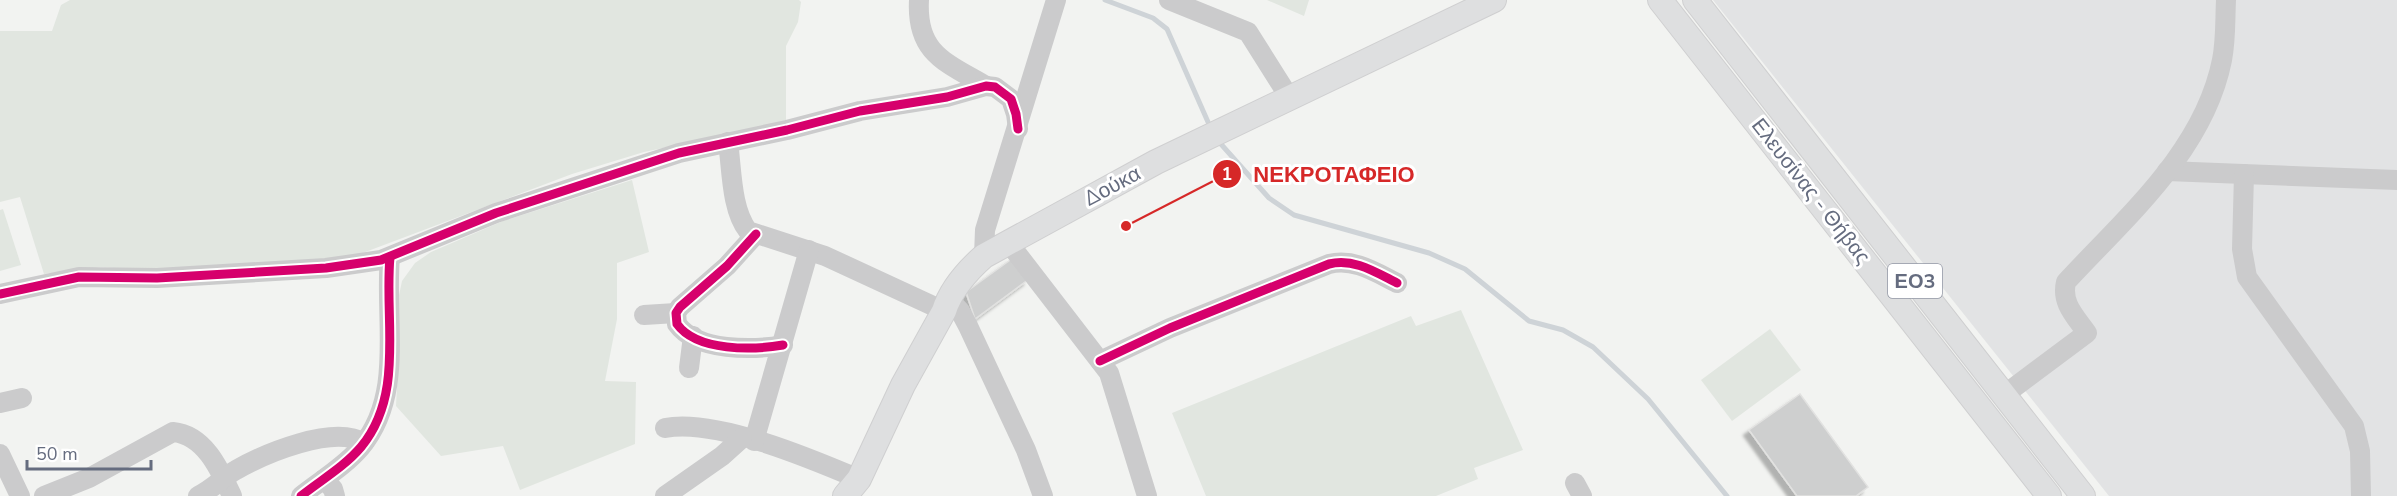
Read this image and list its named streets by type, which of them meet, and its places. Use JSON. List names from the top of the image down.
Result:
{
  "streets": {
    "main road": ["Δούκα", "Ελευσίνας - Θήβας", "ΕΟ3"]
  },
  "crossings": [
    ["Ελευσίνας - Θήβας", "ΕΟ3"]
  ],
  "places": ["ΝΕΚΡΟΤΑΦΕΙΟ"],
  "scale_bar": "50 m"
}
